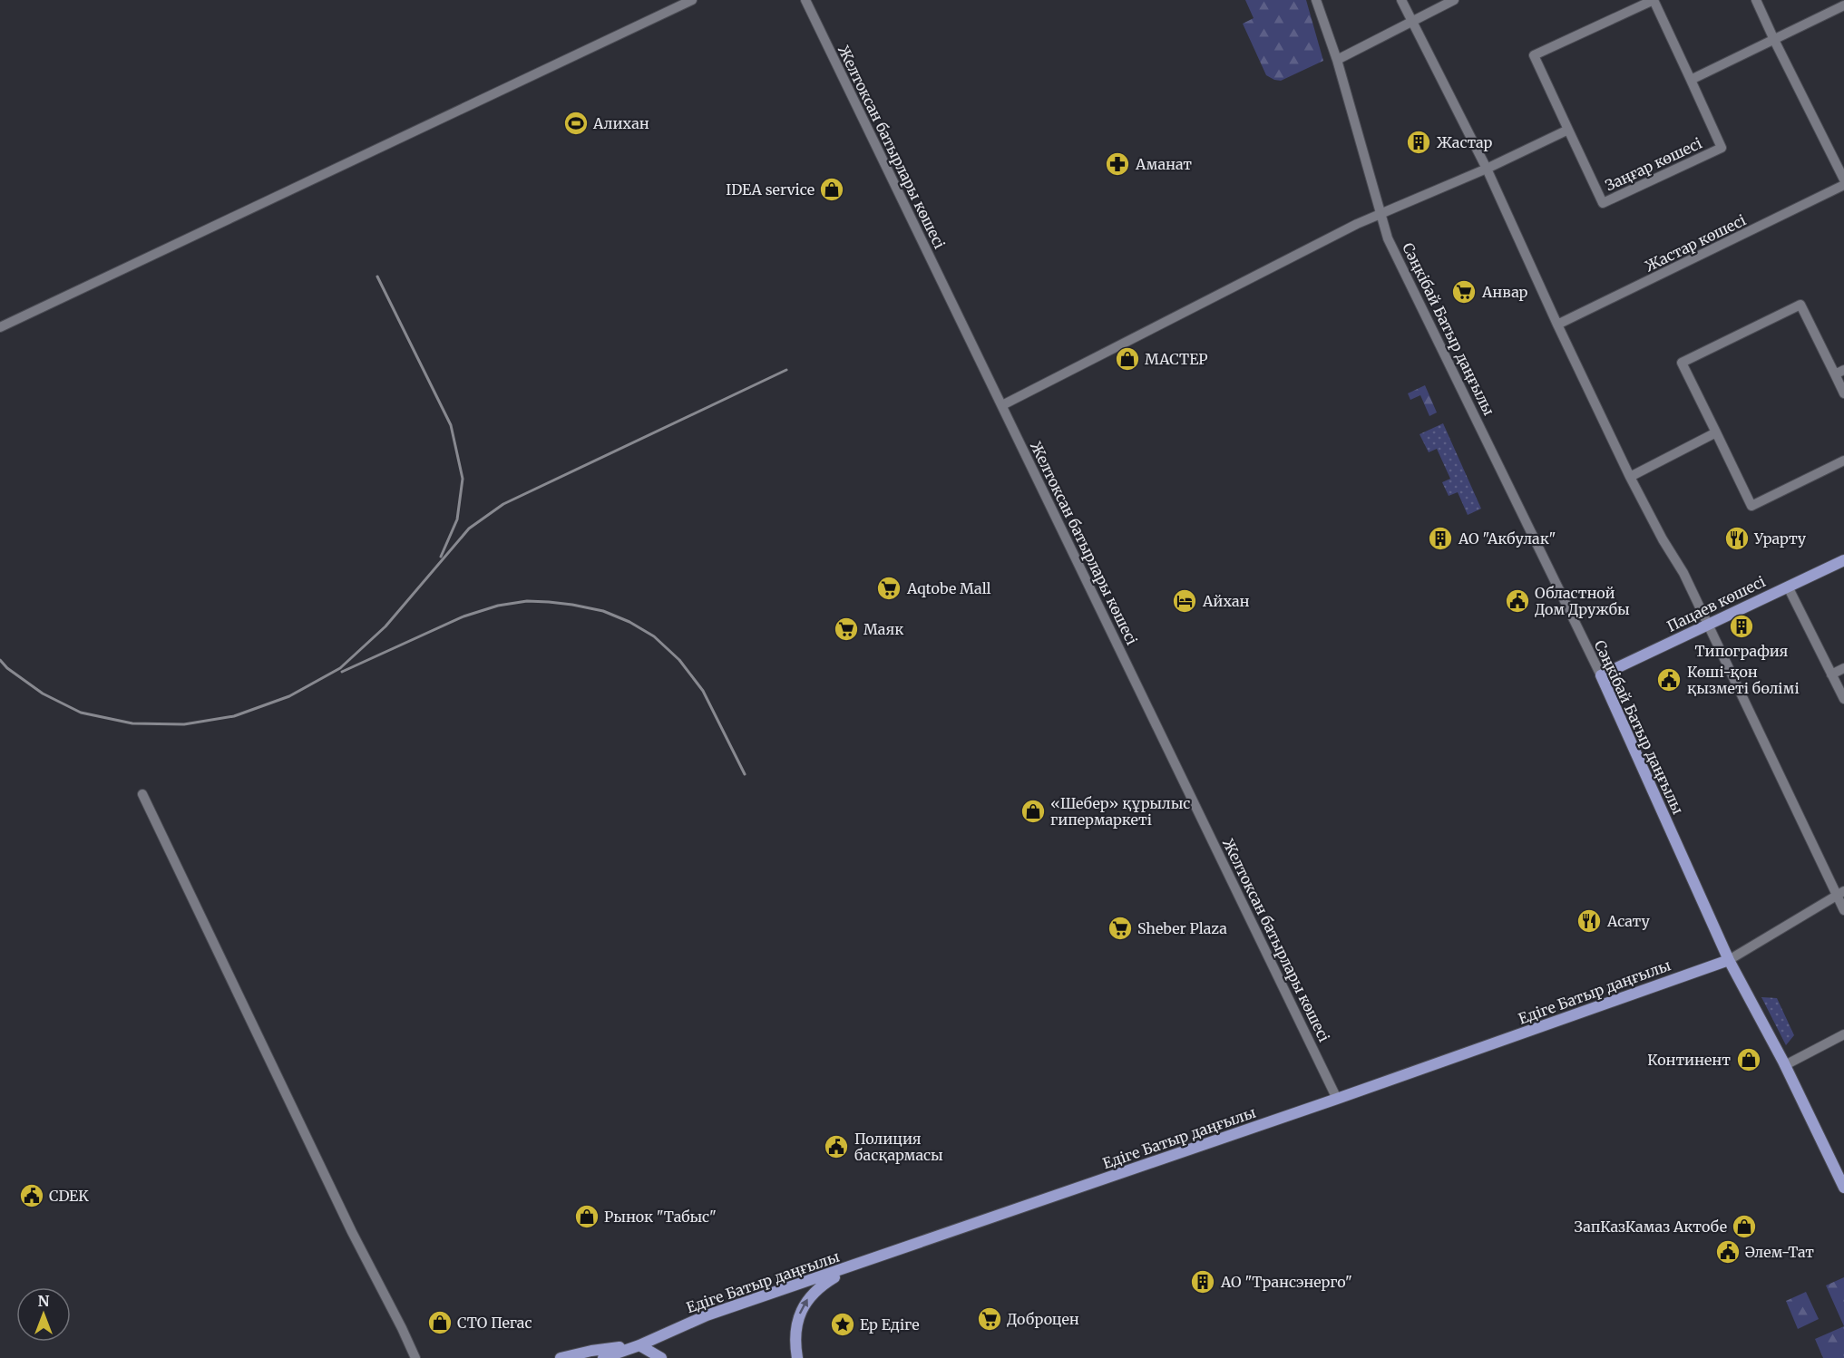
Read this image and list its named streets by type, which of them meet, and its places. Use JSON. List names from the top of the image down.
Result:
{
  "streets": {
    "main road": ["Сәңкібай Батыр даңғылы", "Пацаев көшесі", "Едіге Батыр даңғылы"],
    "street": ["Желтоксан батырлары көшесі", "Заңғар көшесі", "Жастар көшесі"]
  },
  "crossings": [
    ["Желтоксан батырлары көшесі", "Едіге Батыр даңғылы"],
    ["Сәңкібай Батыр даңғылы", "Пацаев көшесі"],
    ["Сәңкібай Батыр даңғылы", "Едіге Батыр даңғылы"]
  ],
  "places": {
    "sports": ["Алихан"],
    "building": [
      "Жастар",
      "АО \"Акбулак\"",
      "Типография",
      "АО \"Трансэнерго\""
    ],
    "pharmacy": ["Аманат"],
    "shop": [
      "IDEA service",
      "МАСТЕР",
      "«Шебер» құрылыс гипермаркеті",
      "Континент",
      "Рынок \"Табыс\"",
      "ЗапКазКамаз Актобе",
      "СТО Пегас"
    ],
    "supermarket": [
      "Анвар",
      "Aqtobe Mall",
      "Маяк",
      "Sheber Plaza",
      "Доброцен"
    ],
    "restaurant": ["Урарту", "Асату"],
    "hotel": ["Айхан"],
    "public building": [
      "Областной Дом Дружбы",
      "Көші-қон қызметі бөлімі",
      "Полиция басқармасы",
      "CDEK",
      "Әлем-Тат"
    ],
    "place": ["Ер Едіге"]
  },
  "north": "top"
}
